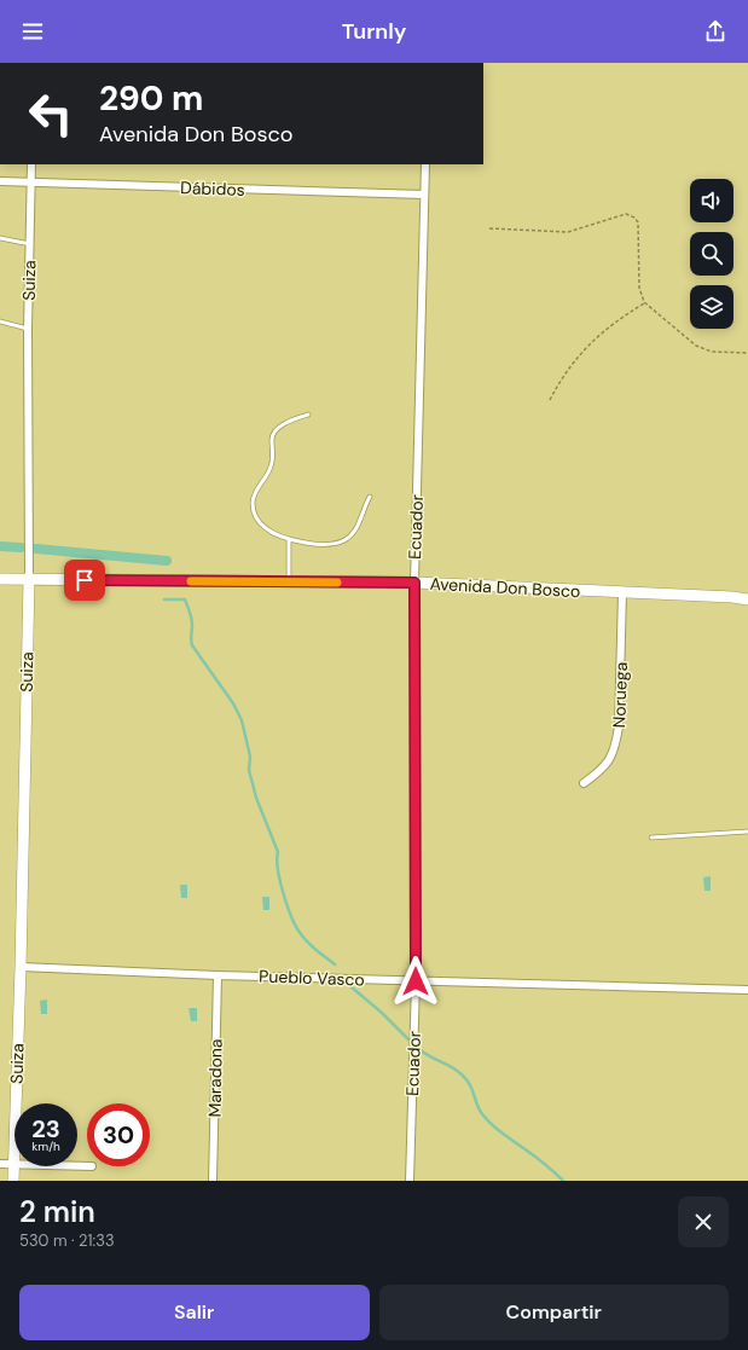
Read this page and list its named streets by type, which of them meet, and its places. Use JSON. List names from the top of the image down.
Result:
{
  "streets": {
    "main road": ["Suiza", "Avenida Don Bosco"],
    "street": [
      "Dábidos",
      "Ecuador",
      "Noruega",
      "Pueblo Vasco",
      "Maradona"
    ]
  },
  "crossings": [
    ["Dábidos", "Suiza"],
    ["Dábidos", "Ecuador"],
    ["Suiza", "Avenida Don Bosco"],
    ["Suiza", "Pueblo Vasco"],
    ["Ecuador", "Avenida Don Bosco"],
    ["Ecuador", "Pueblo Vasco"],
    ["Avenida Don Bosco", "Noruega"],
    ["Pueblo Vasco", "Maradona"]
  ],
  "page": {
    "header": "Turnly",
    "turn": ["290 m", "Avenida Don Bosco"],
    "speed": "23 km/h",
    "limit": "30",
    "heading": ["2 min", "530 m · 21:33"],
    "buttons": ["Salir", "Compartir"]
  }
}
